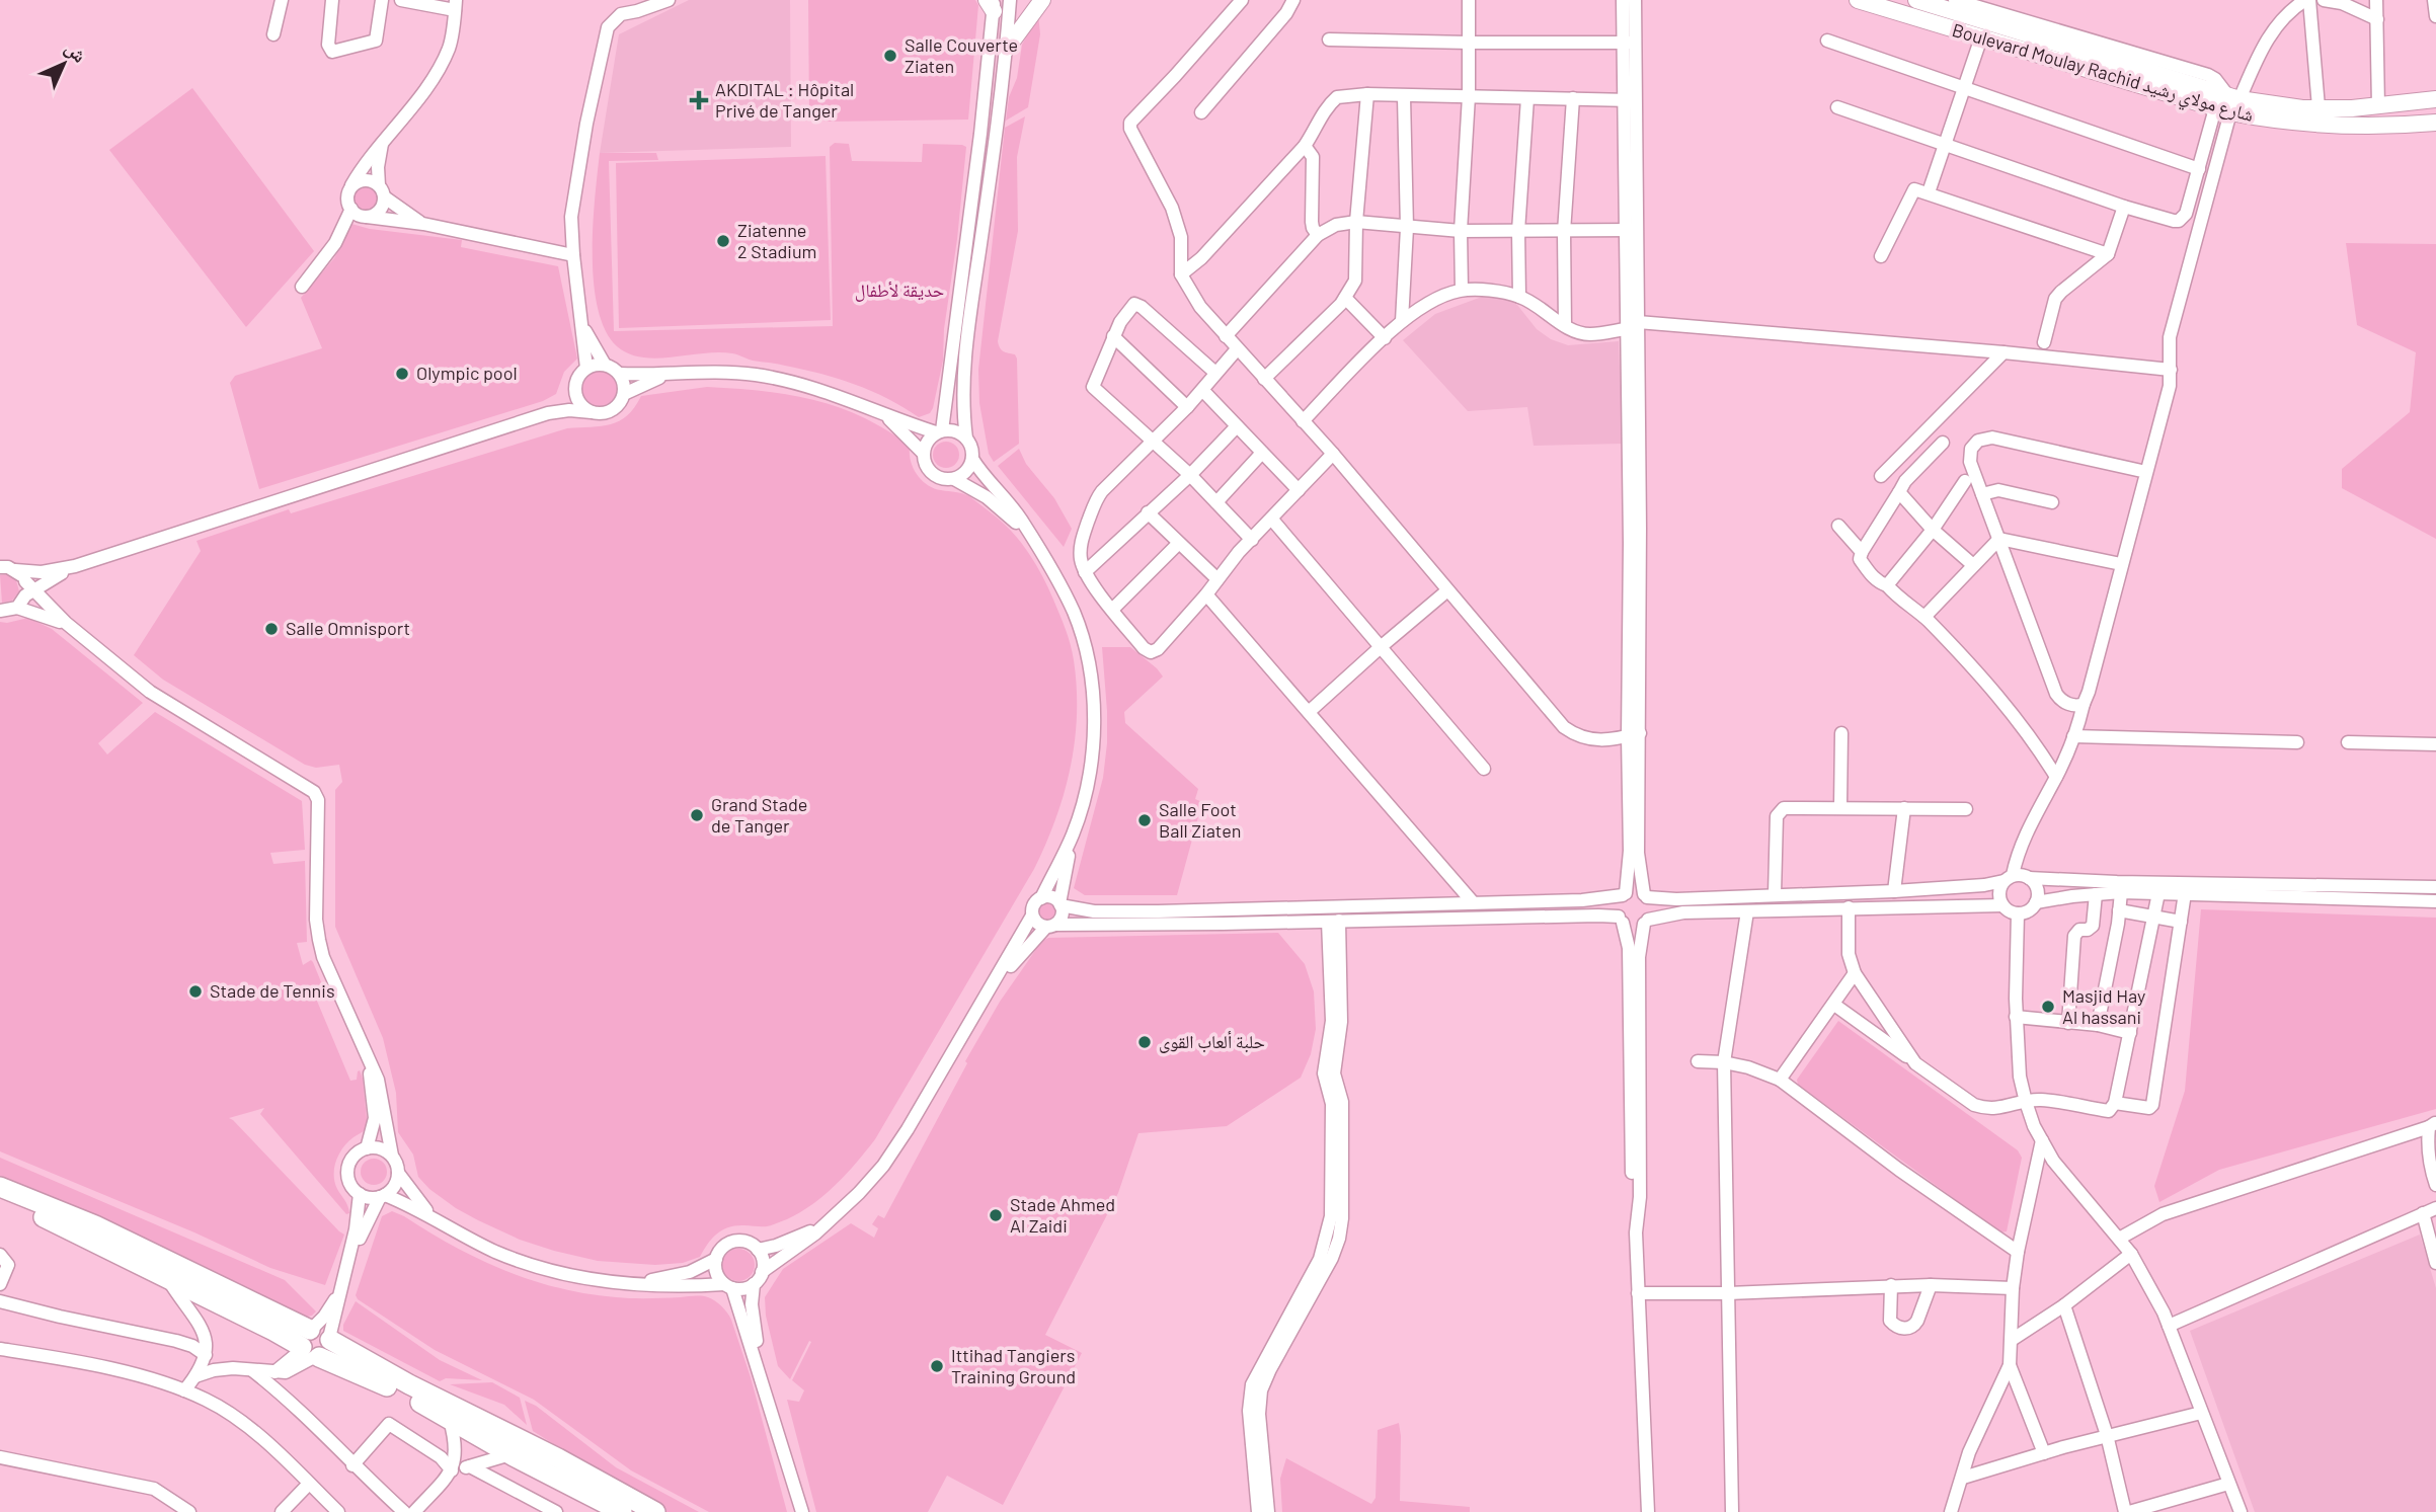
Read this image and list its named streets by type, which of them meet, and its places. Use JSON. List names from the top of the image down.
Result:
{
  "streets": {
    "main road": ["Boulevard Moulay Rachid شارع مولاي رشيد"]
  },
  "parks": ["حديقة لأطفال"],
  "places": {
    "other": [
      "Salle Couverte Ziaten",
      "Ziatenne 2 Stadium",
      "Olympic pool",
      "Salle Omnisport",
      "Grand Stade de Tanger",
      "Salle Foot Ball Ziaten",
      "Stade de Tennis",
      "Masjid Hay Al hassani",
      "حلبة ألعاب القوى",
      "Stade Ahmed Al Zaidi",
      "Ittihad Tangiers Training Ground"
    ],
    "health": ["AKDITAL : Hôpital Privé de Tanger"]
  },
  "north": "top right"
}
